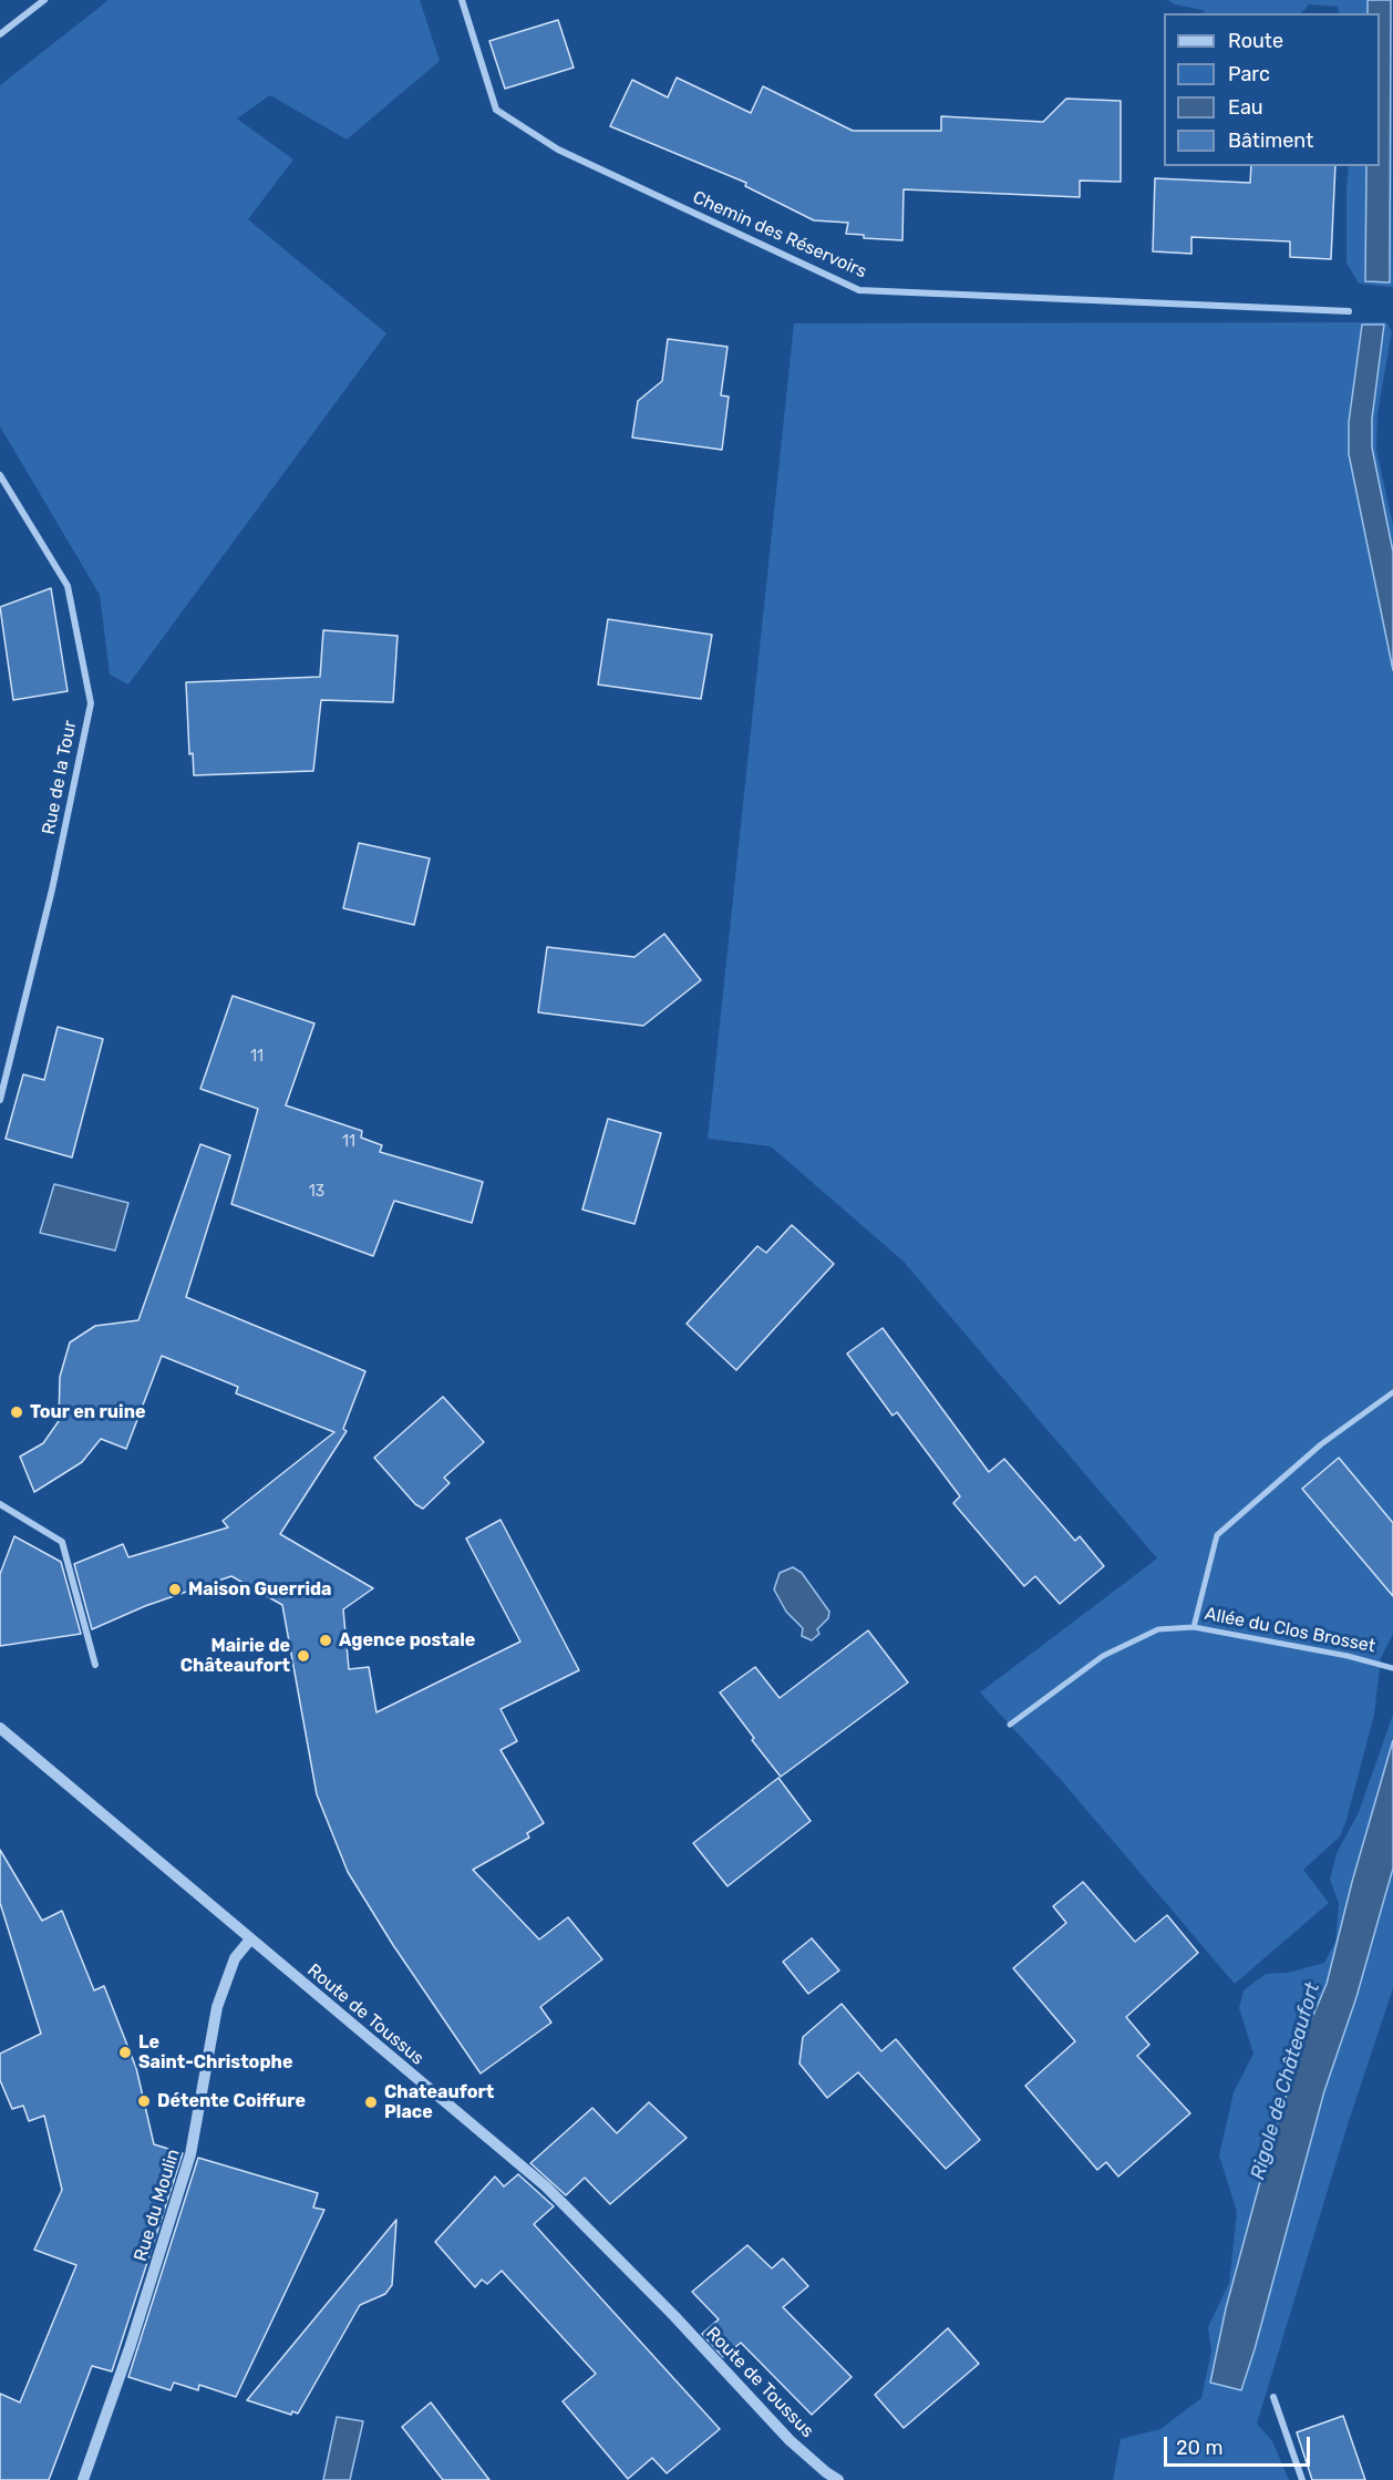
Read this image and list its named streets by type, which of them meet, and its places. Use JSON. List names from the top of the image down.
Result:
{
  "streets": {
    "street": [
      "Chemin des Réservoirs",
      "Rue de la Tour",
      "Allée du Clos Brosset",
      "Route de Toussus",
      "Rue du Moulin"
    ]
  },
  "crossings": [
    ["Route de Toussus", "Rue du Moulin"]
  ],
  "water": ["Rigole de Châteaufort"],
  "places": [
    "Tour en ruine",
    "Maison Guerrida",
    "Agence postale",
    "Mairie de Châteaufort",
    "Le Saint-Christophe",
    "Détente Coiffure",
    "Chateaufort Place"
  ],
  "house_numbers": ["11", "11", "13"],
  "legend": [
    "Route",
    "Parc",
    "Eau",
    "Bâtiment"
  ],
  "scale_bar": "20 m"
}
